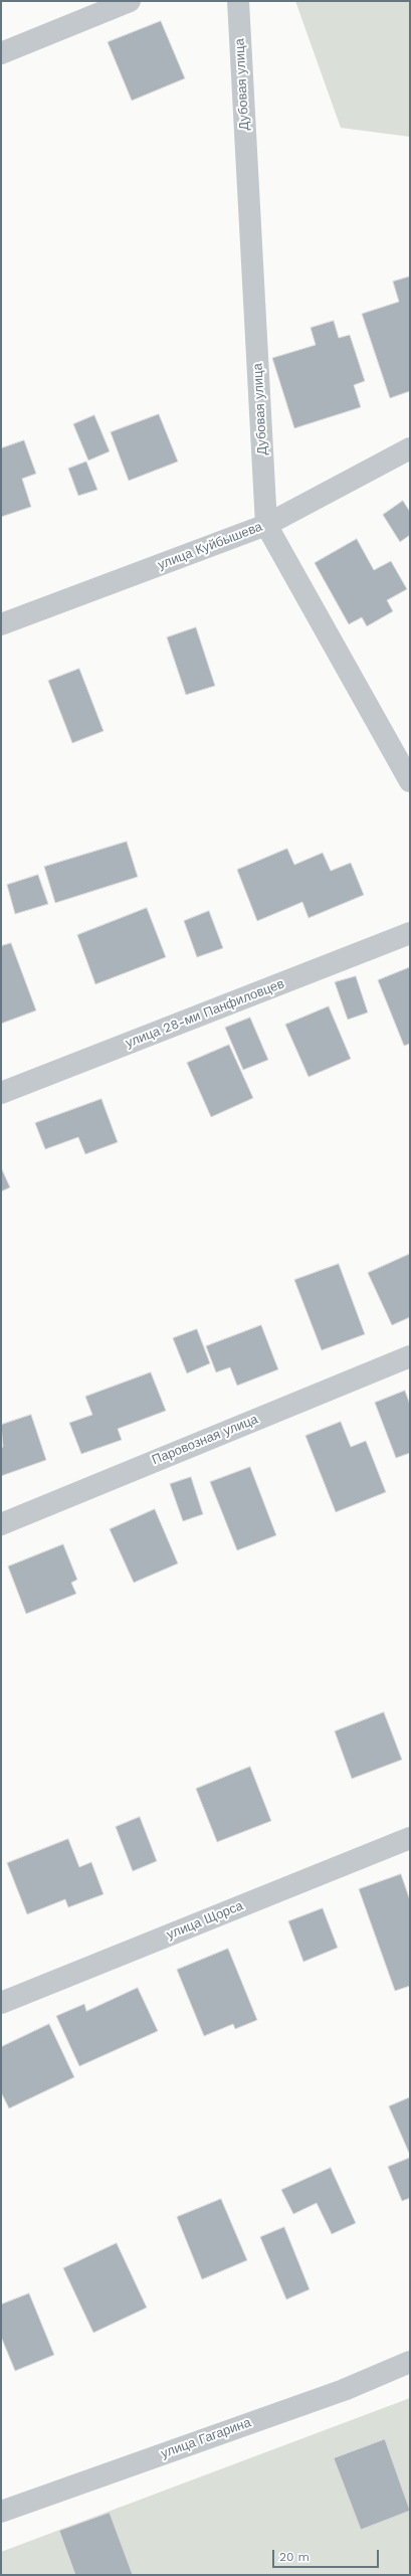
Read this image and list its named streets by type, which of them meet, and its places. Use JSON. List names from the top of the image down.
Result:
{
  "streets": {
    "street": [
      "Дубовая улица",
      "улица Куйбышева",
      "улица 28-ми Панфиловцев",
      "Паровозная улица",
      "улица Щорса",
      "улица Гагарина"
    ]
  },
  "crossings": [
    ["Дубовая улица", "улица Куйбышева"]
  ],
  "scale_bar": "20 m"
}
